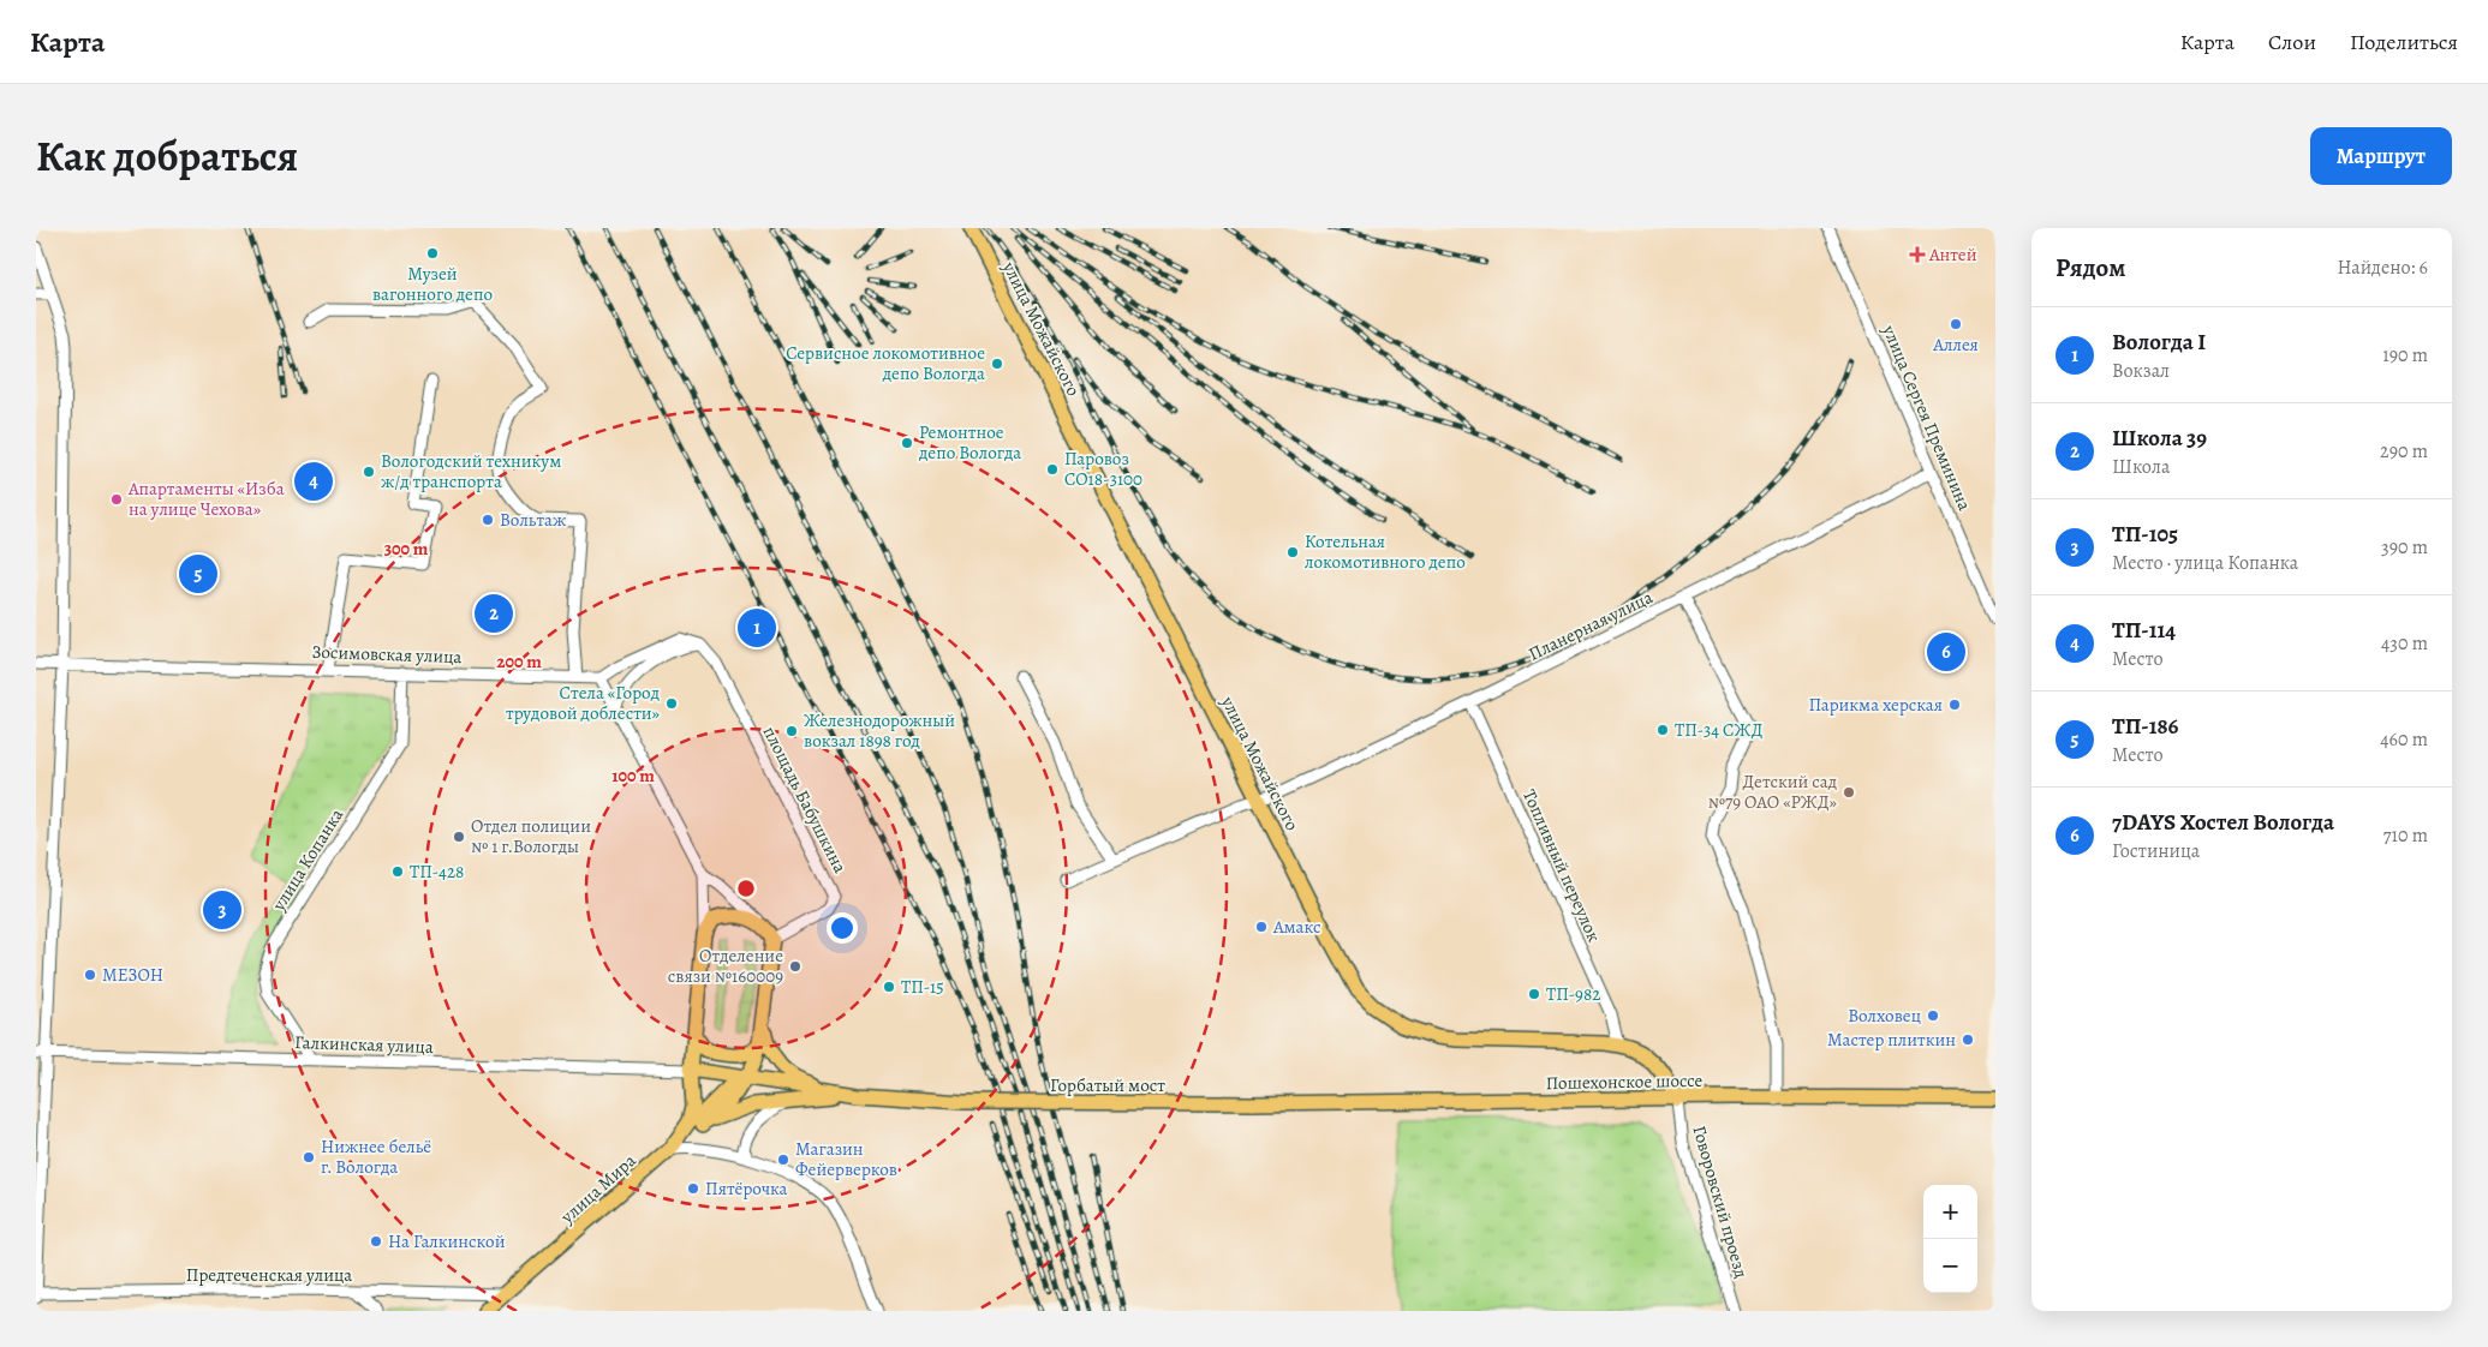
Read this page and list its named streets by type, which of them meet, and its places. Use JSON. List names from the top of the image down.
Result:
{
  "streets": {
    "main road": [
      "улица Можайского",
      "Пошехонское шоссе",
      "Горбатый мост",
      "улица Мира"
    ],
    "street": [
      "улица Сергея Преминина",
      "Планерная улица",
      "Зосимовская улица",
      "площадь Бабушкина",
      "улица Копанка",
      "Топливный переулок",
      "Галкинская улица",
      "Говоровский проезд",
      "Предтеченская улица"
    ]
  },
  "crossings": [
    ["улица Можайского", "Планерная улица"],
    ["улица Можайского", "Топливный переулок"],
    ["улица Можайского", "Пошехонское шоссе"],
    ["улица Можайского", "Говоровский проезд"],
    ["улица Сергея Преминина", "Планерная улица"],
    ["Планерная улица", "Топливный переулок"],
    ["Зосимовская улица", "улица Копанка"],
    ["улица Копанка", "Галкинская улица"],
    ["Галкинская улица", "улица Мира"],
    ["Пошехонское шоссе", "Горбатый мост"],
    ["Пошехонское шоссе", "Говоровский проезд"],
    ["улица Мира", "Предтеченская улица"]
  ],
  "places": {
    "other": [
      "Музей вагонного депо",
      "Аллея",
      "Сервисное локомотивное депо Вологда",
      "Ремонтное депо Вологда",
      "Паровоз СО18-3100",
      "Вологодский техникум ж/д транспорта",
      "Апартаменты «Изба на улице Чехова»",
      "Вольтаж",
      "Котельная локомотивного депо",
      "Стела «Город трудовой доблести»",
      "Парикма херская",
      "ТП-34 СЖД",
      "Железнодорожный вокзал 1898 год",
      "Детский сад №79 ОАО «РЖД»",
      "Отдел полиции № 1 г.Вологды",
      "ТП-428",
      "Амакс",
      "Отделение связи №160009",
      "МЕЗОН",
      "ТП-15",
      "ТП-982",
      "Волховец",
      "Мастер плиткин",
      "Нижнее бельё г. Вологда",
      "Магазин Фейерверков",
      "Пятёрочка",
      "На Галкинской"
    ],
    "health": ["Антей"]
  },
  "page": {
    "header": "Карта",
    "nav": ["Карта", "Слои", "Поделиться"],
    "title": "Как добраться",
    "buttons": "Маршрут",
    "heading": ["Рядом", "Найдено: 6"],
    "list": [
      {
        "mark": "1",
        "name": "Вологда I",
        "note": "Вокзал",
        "value": "190 m"
      },
      {
        "mark": "2",
        "name": "Школа 39",
        "note": "Школа",
        "value": "290 m"
      },
      {
        "mark": "3",
        "name": "ТП-105",
        "note": "Место · улица Копанка",
        "value": "390 m"
      },
      {
        "mark": "4",
        "name": "ТП-114",
        "note": "Место",
        "value": "430 m"
      },
      {
        "mark": "5",
        "name": "ТП-186",
        "note": "Место",
        "value": "460 m"
      },
      {
        "mark": "6",
        "name": "7DAYS Хостел Вологда",
        "note": "Гостиница",
        "value": "710 m"
      }
    ],
    "pins": [
      "4",
      "5",
      "2",
      "1",
      "6",
      "3"
    ],
    "map_buttons": ["+", "−"]
  },
  "rings": ["300 m", "200 m", "100 m"]
}
